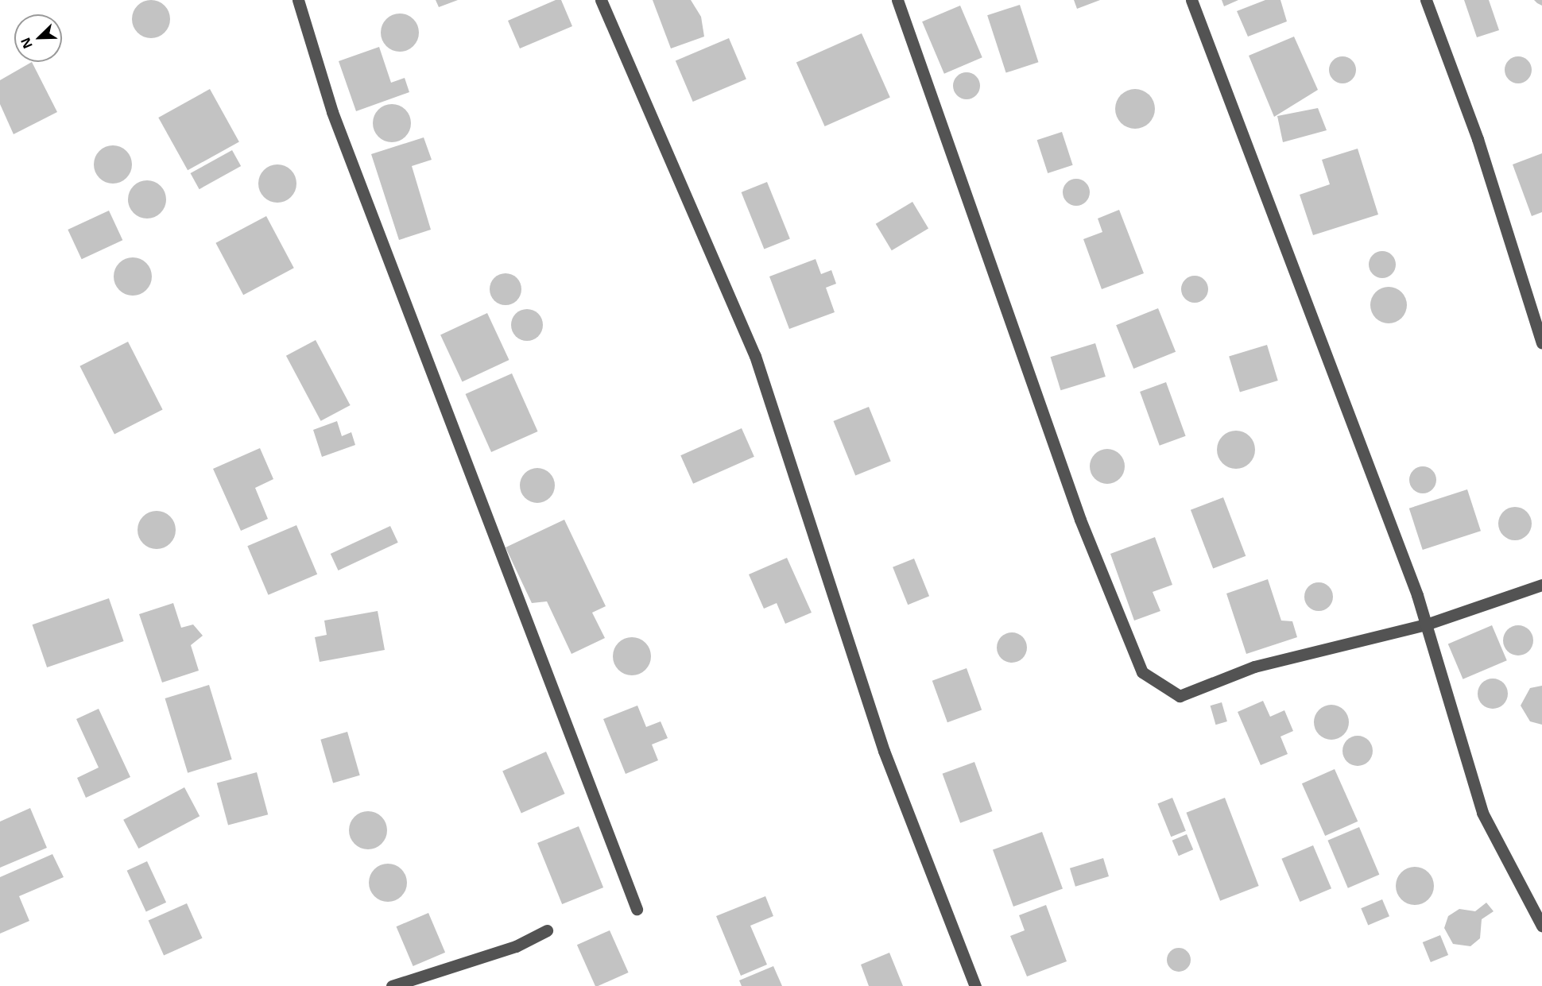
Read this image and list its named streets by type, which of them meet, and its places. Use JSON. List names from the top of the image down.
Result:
{
  "north": "bottom left"
}
